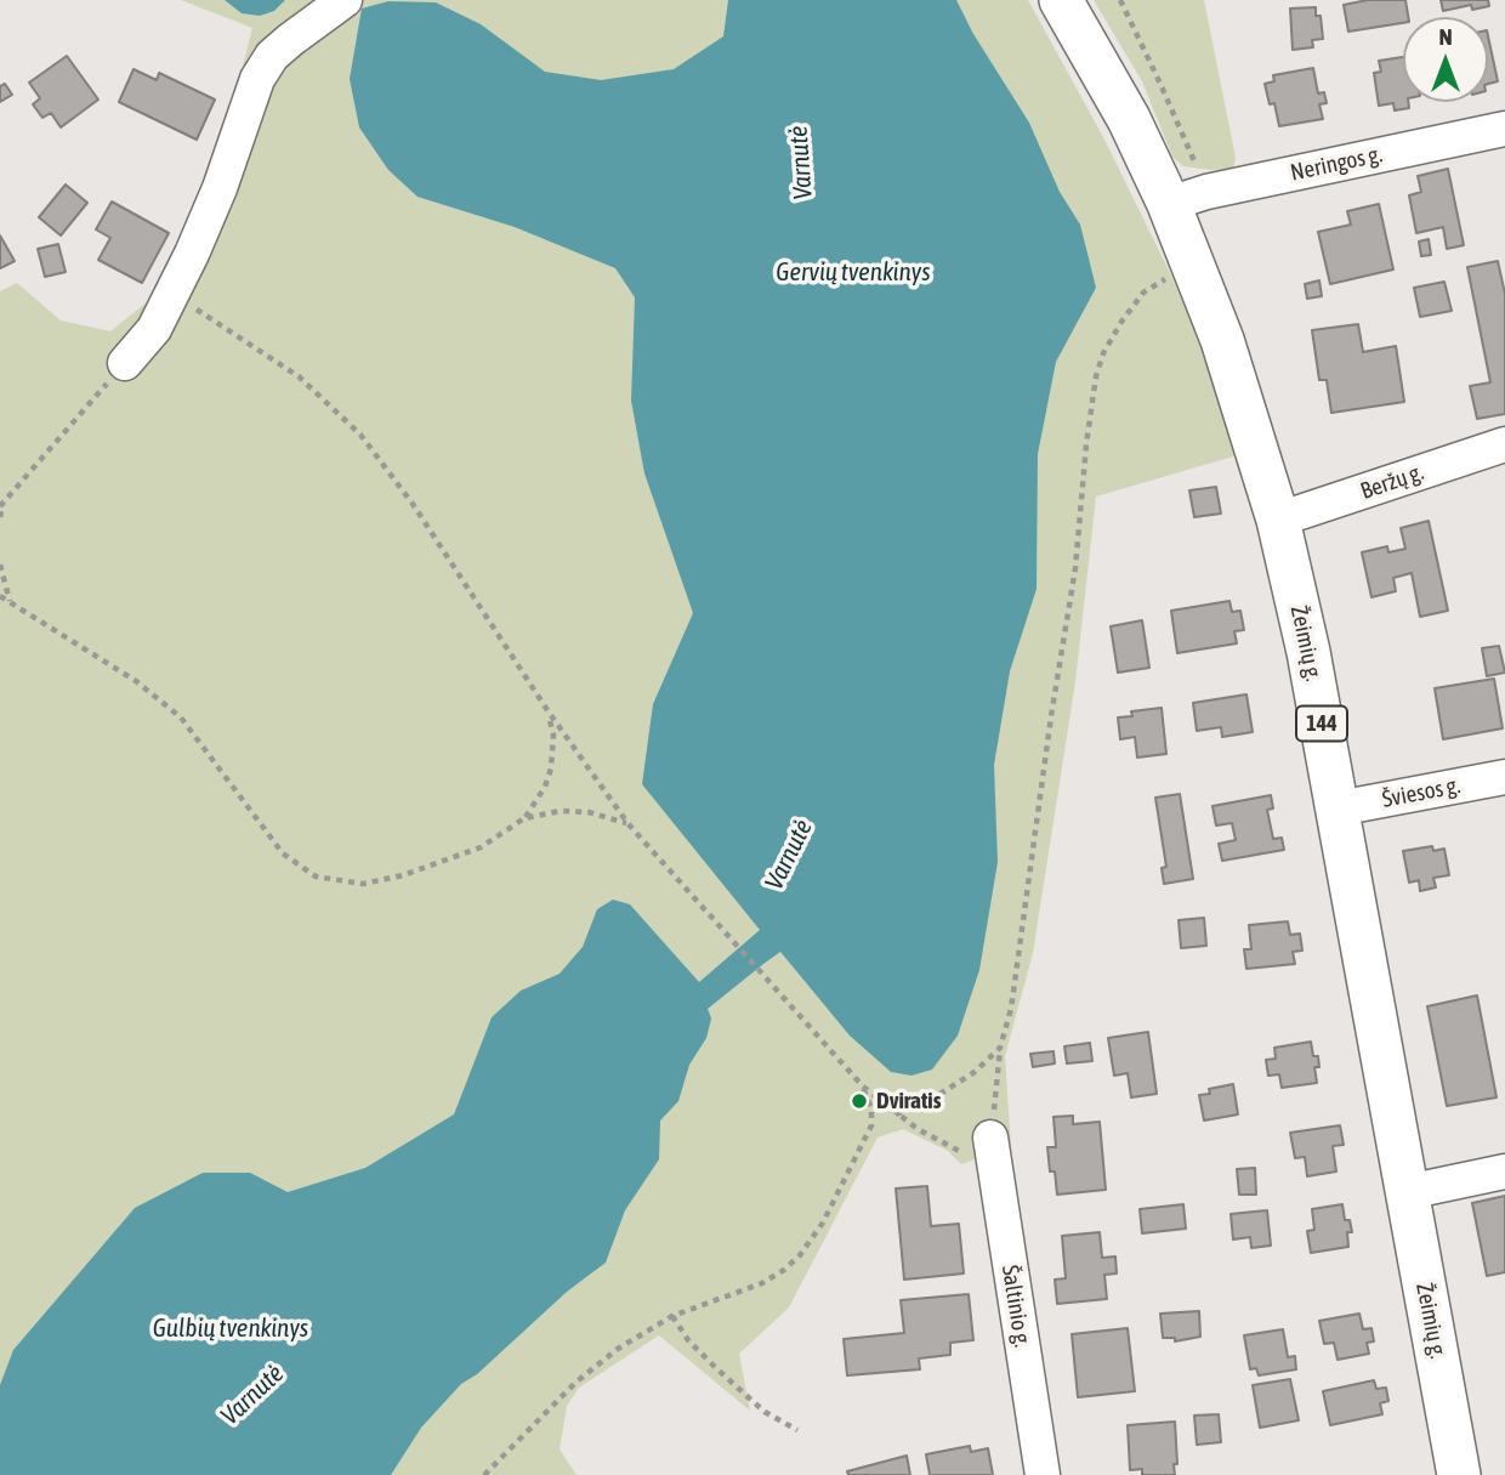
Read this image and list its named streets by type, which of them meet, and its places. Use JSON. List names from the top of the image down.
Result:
{
  "streets": {
    "main road": ["Žeimių g.", "144"],
    "street": [
      "Neringos g.",
      "Beržų g.",
      "Šviesos g.",
      "Šaltinio g."
    ]
  },
  "crossings": [
    ["Neringos g.", "Žeimių g."],
    ["Beržų g.", "Žeimių g."],
    ["Žeimių g.", "Šviesos g."]
  ],
  "water": ["Varnutė", "Gervių tvenkinys", "Gulbių tvenkinys"],
  "places": ["Dviratis"],
  "north": "top"
}
